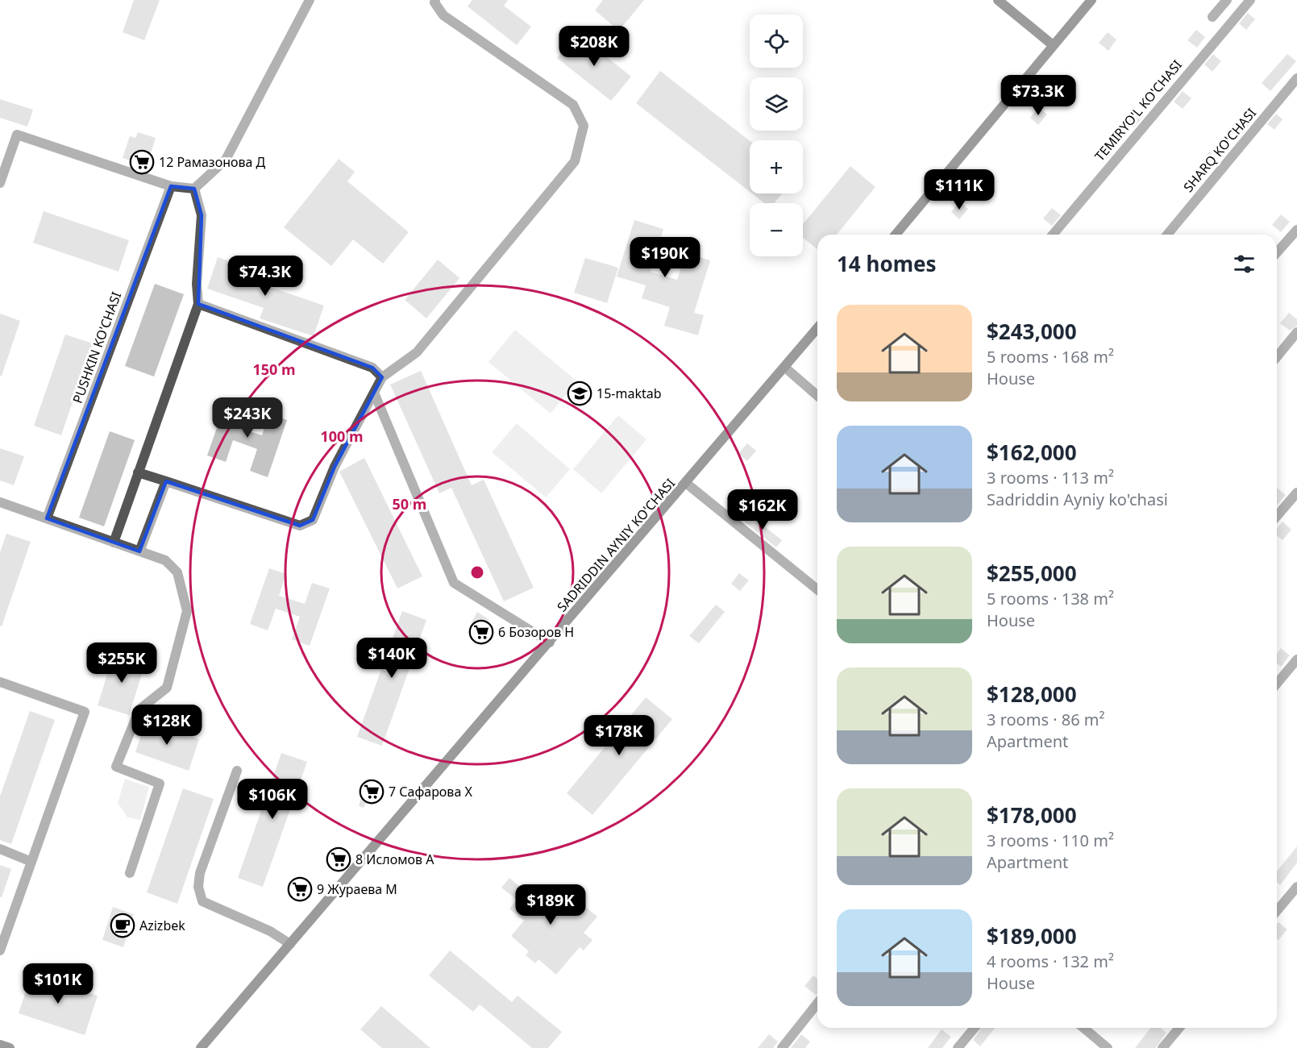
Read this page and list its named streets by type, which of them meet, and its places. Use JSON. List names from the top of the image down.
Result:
{
  "streets": {
    "street": [
      "TEMIRYO'L KO'CHASI",
      "SHARQ KO'CHASI",
      "PUSHKIN KO'CHASI",
      "SADRIDDIN AYNIY KO'CHASI"
    ]
  },
  "places": {
    "supermarket": [
      "12 Рамазонова Д",
      "6 Бозоров Н",
      "7 Сафарова Х",
      "8 Исломов А",
      "9 Жураева М"
    ],
    "school or university": ["15-maktab"],
    "cafe": ["Azizbek"]
  },
  "page": {
    "map_buttons": ["+", "−"],
    "price": [
      "$208K",
      "$73.3K",
      "$111K",
      "$190K",
      "$74.3K",
      "$243K",
      "$162K",
      "$140K",
      "$255K",
      "$128K",
      "$178K",
      "$106K",
      "$189K",
      "$101K"
    ],
    "heading": "14 homes",
    "list": [
      {
        "name": "$243,000",
        "note": "5 rooms · 168 m² · House"
      },
      {
        "name": "$162,000",
        "note": "3 rooms · 113 m² · Sadriddin Ayniy ko'chasi"
      },
      {
        "name": "$255,000",
        "note": "5 rooms · 138 m² · House"
      },
      {
        "name": "$128,000",
        "note": "3 rooms · 86 m² · Apartment"
      },
      {
        "name": "$178,000",
        "note": "3 rooms · 110 m² · Apartment"
      },
      {
        "name": "$189,000",
        "note": "4 rooms · 132 m² · House"
      }
    ]
  },
  "rings": ["150 m", "100 m", "50 m"]
}
